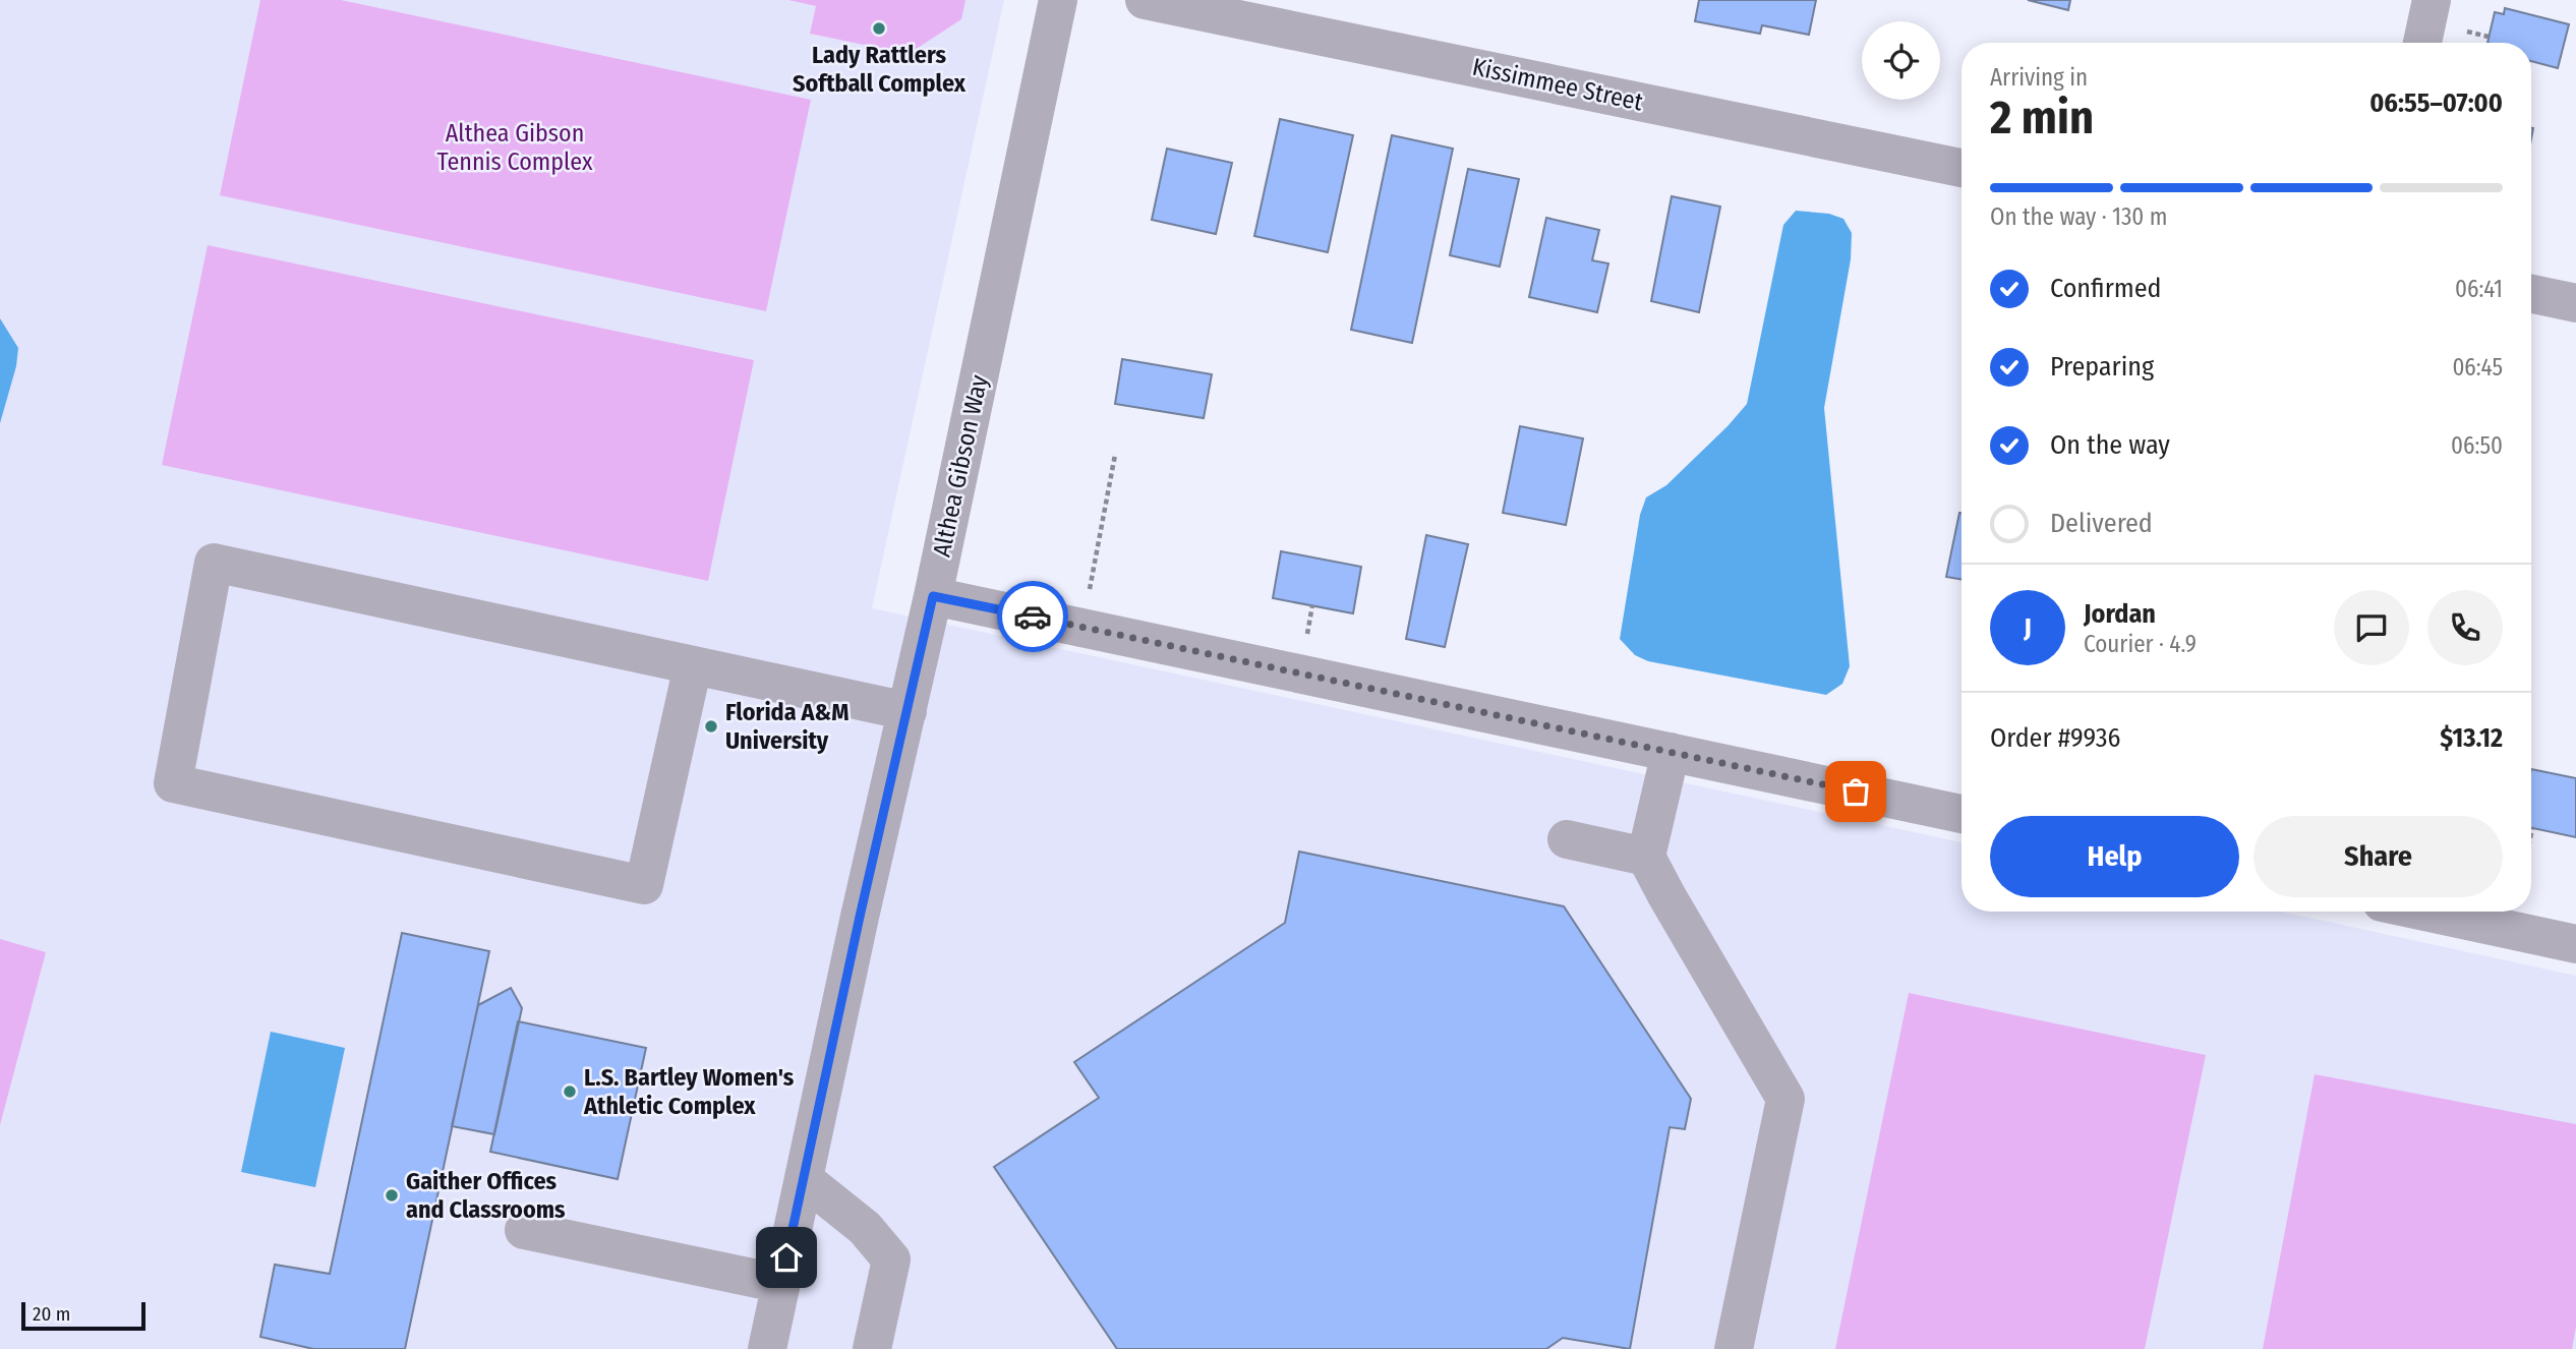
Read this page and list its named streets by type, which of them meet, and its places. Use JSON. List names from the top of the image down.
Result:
{
  "streets": {
    "street": ["Kissimmee Street", "Althea Gibson Way"]
  },
  "parks": ["Althea Gibson Tennis Complex"],
  "places": [
    "Lady Rattlers Softball Complex",
    "Florida A&M University",
    "L.S. Bartley Women's Athletic Complex",
    "Gaither Offices and Classrooms"
  ],
  "scale_bar": "20 m",
  "page": {
    "heading": ["2 min", "Arriving in", "06:55–07:00"],
    "panel": [
      "Jordan",
      "Courier · 4.9",
      "Order #9936",
      "$13.12"
    ],
    "bar": "On the way · 130 m",
    "list": [
      ["Confirmed", "06:41"],
      ["Preparing", "06:45"],
      ["On the way", "06:50"],
      "Delivered"
    ],
    "round": "J",
    "buttons": ["Help", "Share"],
    "scale": "20 m"
  }
}
